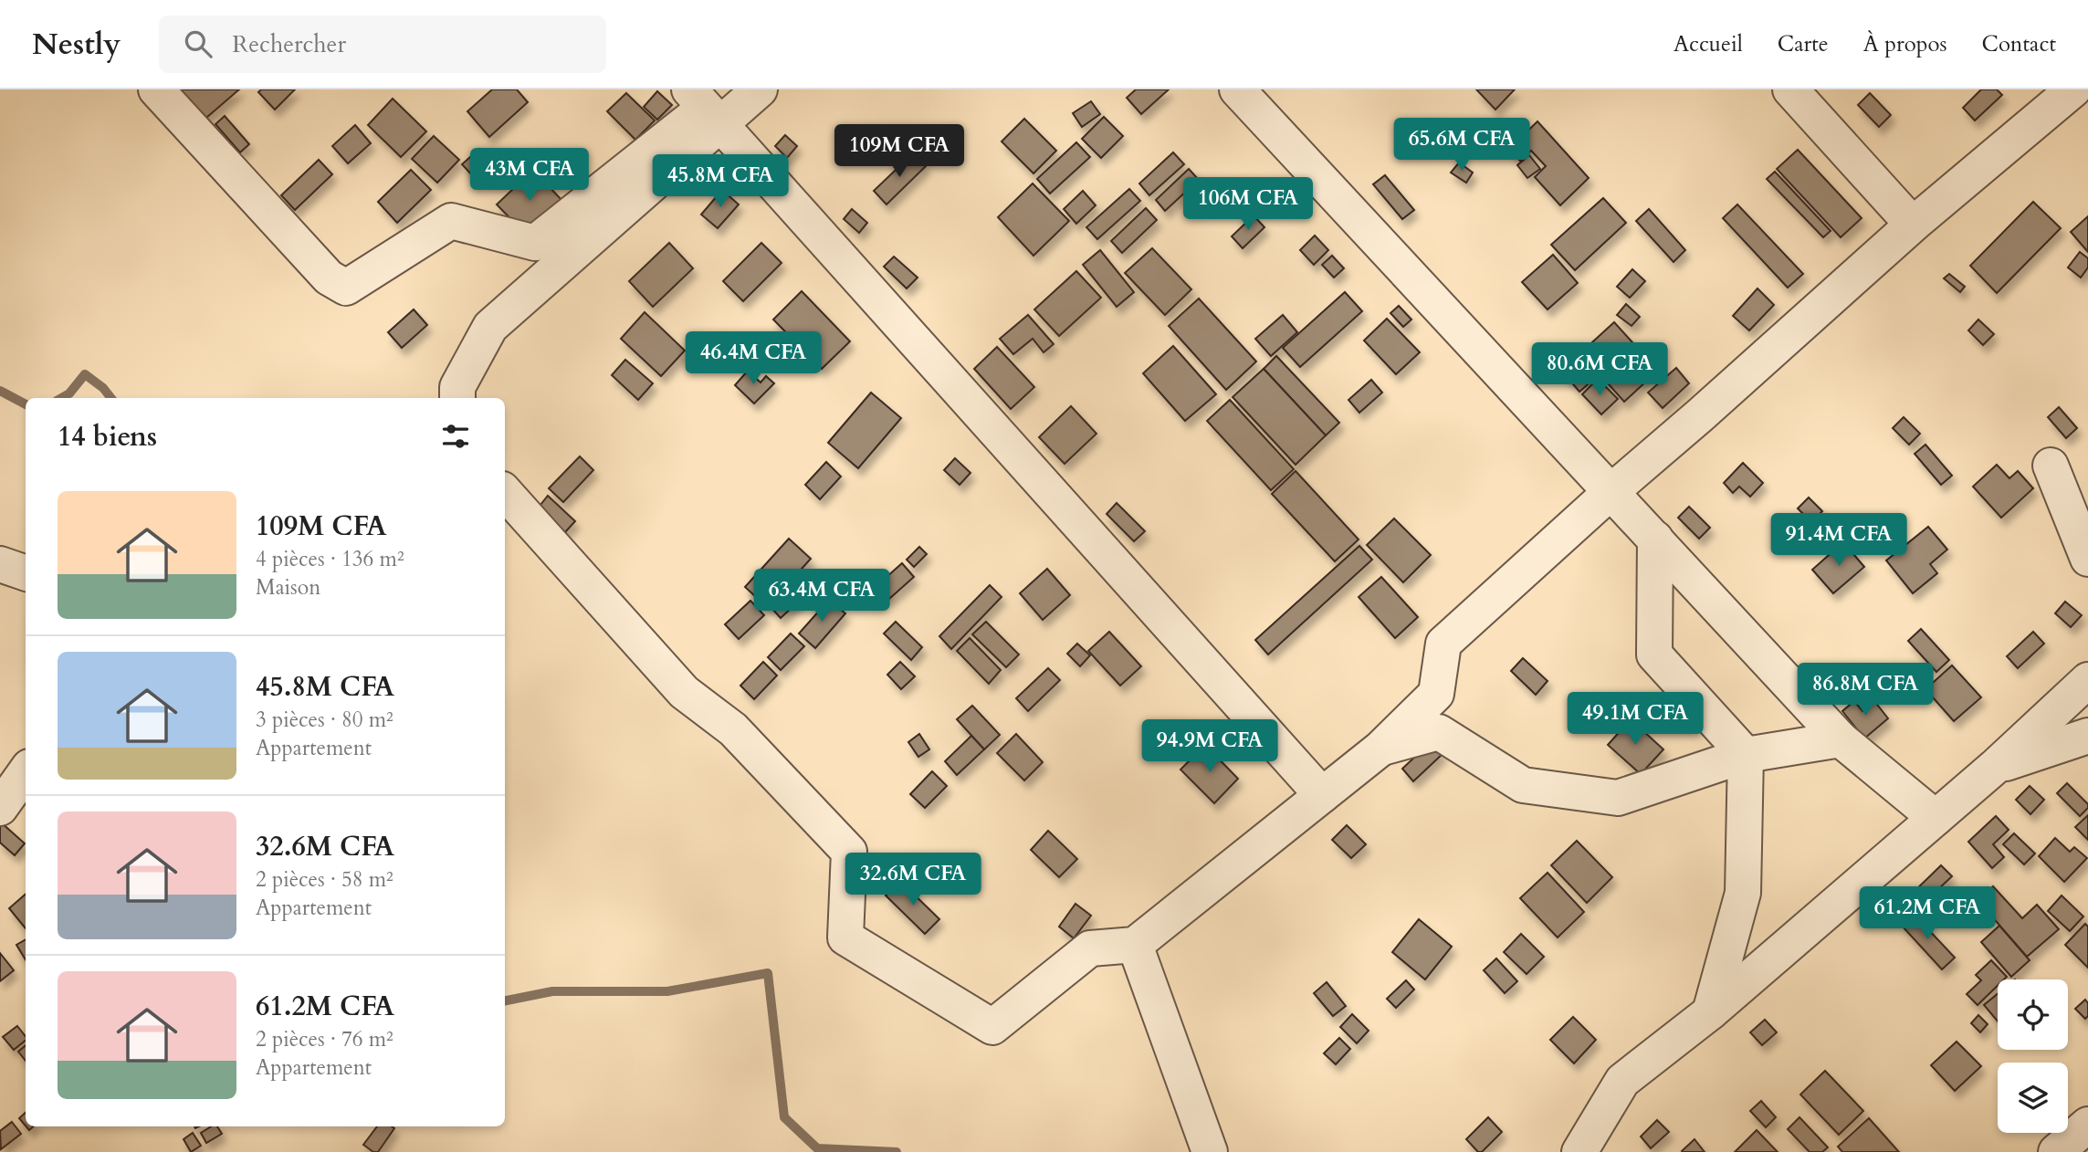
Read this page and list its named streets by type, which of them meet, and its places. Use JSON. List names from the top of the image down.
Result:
{
  "page": {
    "header": "Nestly",
    "search": "Rechercher",
    "nav": [
      "Accueil",
      "Carte",
      "À propos",
      "Contact"
    ],
    "price": [
      "65.6M CFA",
      "109M CFA",
      "43M CFA",
      "45.8M CFA",
      "106M CFA",
      "46.4M CFA",
      "80.6M CFA",
      "91.4M CFA",
      "63.4M CFA",
      "86.8M CFA",
      "49.1M CFA",
      "94.9M CFA",
      "32.6M CFA",
      "61.2M CFA"
    ],
    "heading": "14 biens",
    "list": [
      {
        "name": "109M CFA",
        "note": "4 pièces · 136 m² · Maison"
      },
      {
        "name": "45.8M CFA",
        "note": "3 pièces · 80 m² · Appartement"
      },
      {
        "name": "32.6M CFA",
        "note": "2 pièces · 58 m² · Appartement"
      },
      {
        "name": "61.2M CFA",
        "note": "2 pièces · 76 m² · Appartement"
      }
    ]
  }
}
